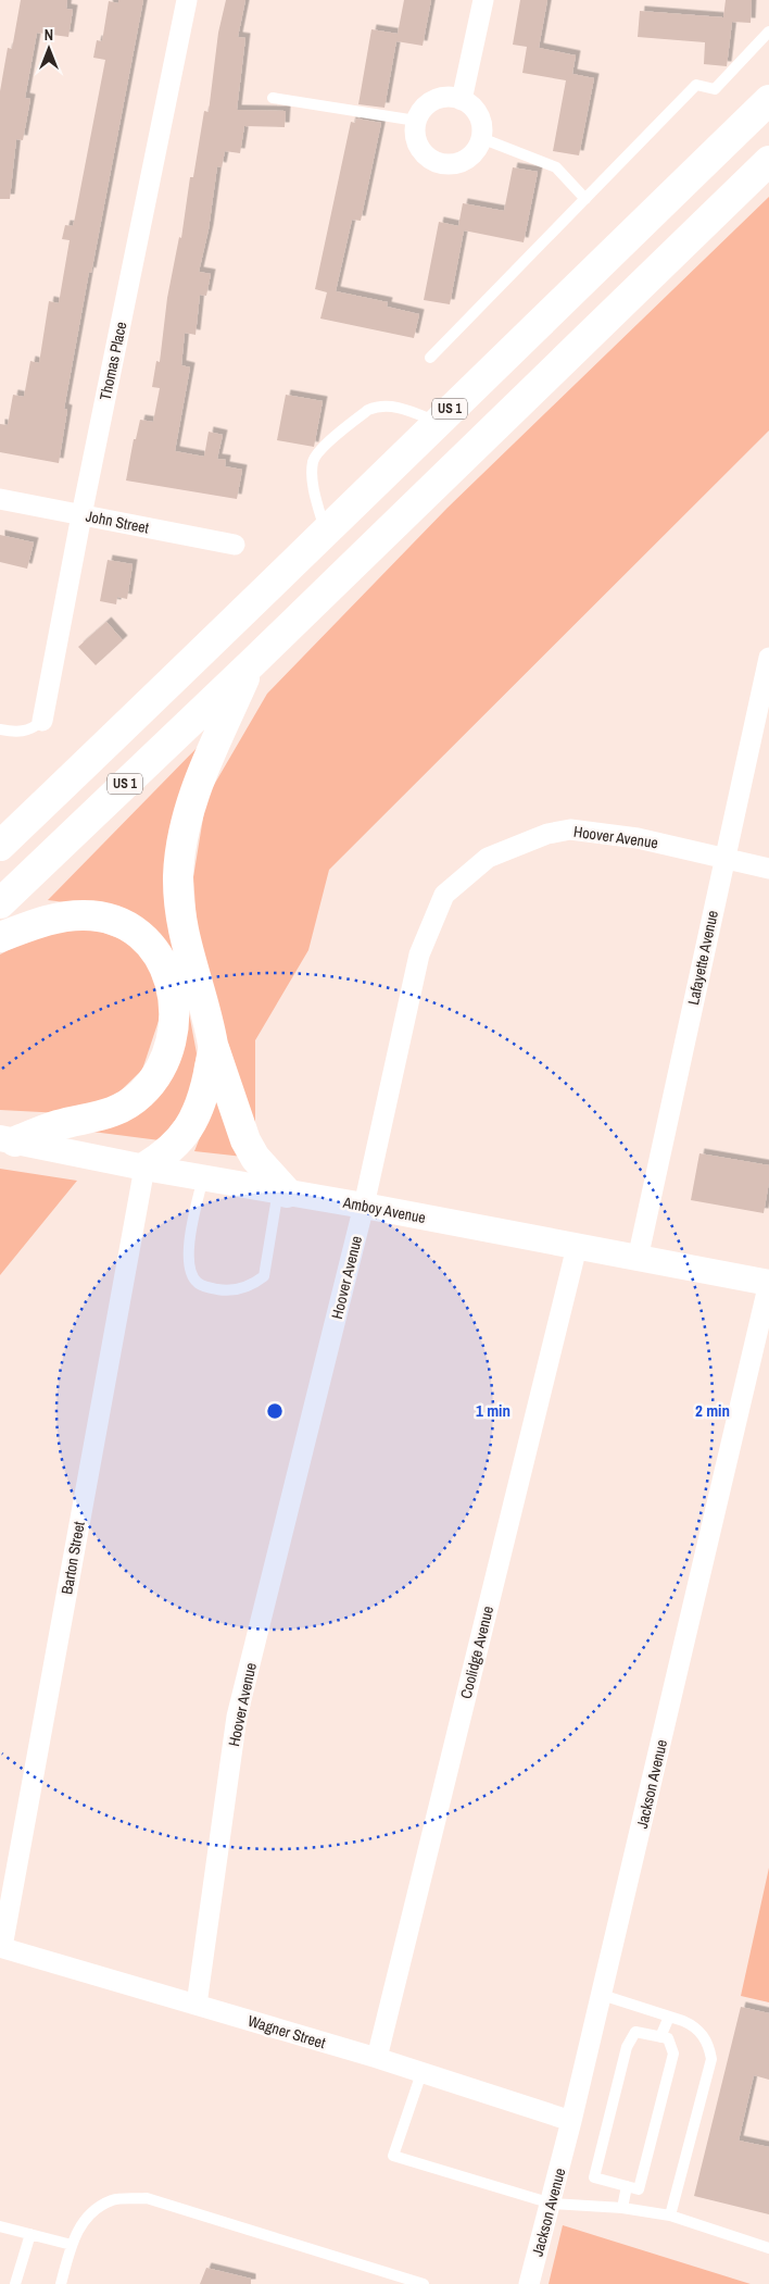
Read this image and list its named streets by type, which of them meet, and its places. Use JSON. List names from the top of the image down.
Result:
{
  "streets": {
    "highway": ["US 1"],
    "street": [
      "Thomas Place",
      "John Street",
      "Hoover Avenue",
      "Lafayette Avenue",
      "Amboy Avenue",
      "Barton Street",
      "Coolidge Avenue",
      "Jackson Avenue",
      "Wagner Street"
    ]
  },
  "crossings": [
    ["Thomas Place", "John Street"],
    ["Hoover Avenue", "Lafayette Avenue"],
    ["Hoover Avenue", "Amboy Avenue"],
    ["Hoover Avenue", "Wagner Street"],
    ["Lafayette Avenue", "Amboy Avenue"],
    ["Amboy Avenue", "Barton Street"],
    ["Amboy Avenue", "Coolidge Avenue"],
    ["Amboy Avenue", "Jackson Avenue"],
    ["Barton Street", "Wagner Street"],
    ["Coolidge Avenue", "Wagner Street"],
    ["Jackson Avenue", "Wagner Street"]
  ],
  "north": "top",
  "rings": ["1 min", "2 min"]
}
